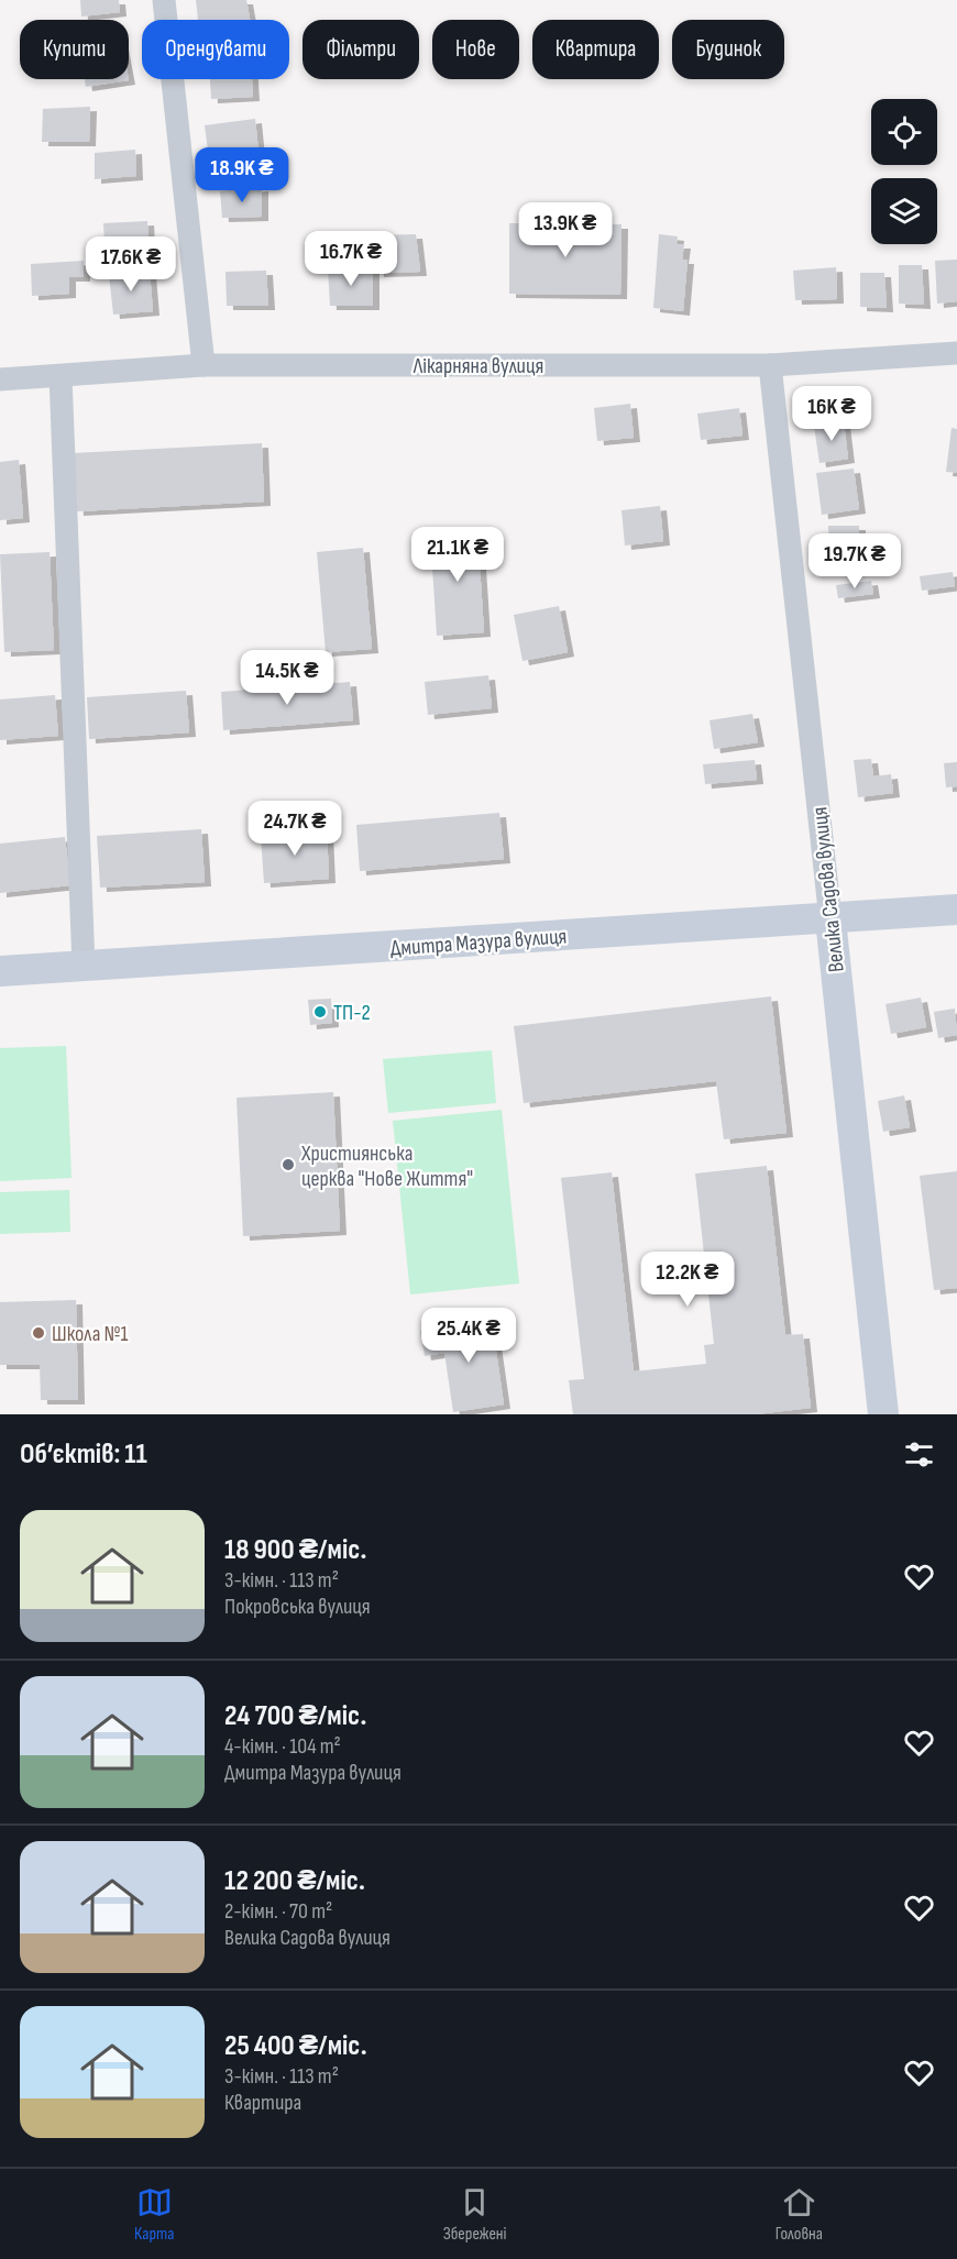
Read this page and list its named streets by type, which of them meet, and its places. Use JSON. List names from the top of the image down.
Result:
{
  "streets": {
    "street": ["Лікарняна вулиця", "Велика Садова вулиця", "Дмитра Мазура вулиця"]
  },
  "crossings": [
    ["Лікарняна вулиця", "Велика Садова вулиця"],
    ["Велика Садова вулиця", "Дмитра Мазура вулиця"]
  ],
  "places": ["ТП-2", "Християнська церква \"Нове Життя\"", "Школа №1"],
  "page": {
    "chip": [
      "Купити",
      "Орендувати",
      "Фільтри",
      "Нове",
      "Квартира",
      "Будинок"
    ],
    "price": [
      "18.9K ₴",
      "13.9K ₴",
      "16.7K ₴",
      "17.6K ₴",
      "16K ₴",
      "21.1K ₴",
      "19.7K ₴",
      "14.5K ₴",
      "24.7K ₴",
      "12.2K ₴",
      "25.4K ₴"
    ],
    "heading": "Об’єктів: 11",
    "list": [
      {
        "name": "18 900 ₴/міс.",
        "note": "3-кімн. · 113 m² · Покровська вулиця"
      },
      {
        "name": "24 700 ₴/міс.",
        "note": "4-кімн. · 104 m² · Дмитра Мазура вулиця"
      },
      {
        "name": "12 200 ₴/міс.",
        "note": "2-кімн. · 70 m² · Велика Садова вулиця"
      },
      {
        "name": "25 400 ₴/міс.",
        "note": "3-кімн. · 113 m² · Квартира"
      }
    ],
    "tabs": ["Карта", "Збережені", "Головна"]
  }
}
